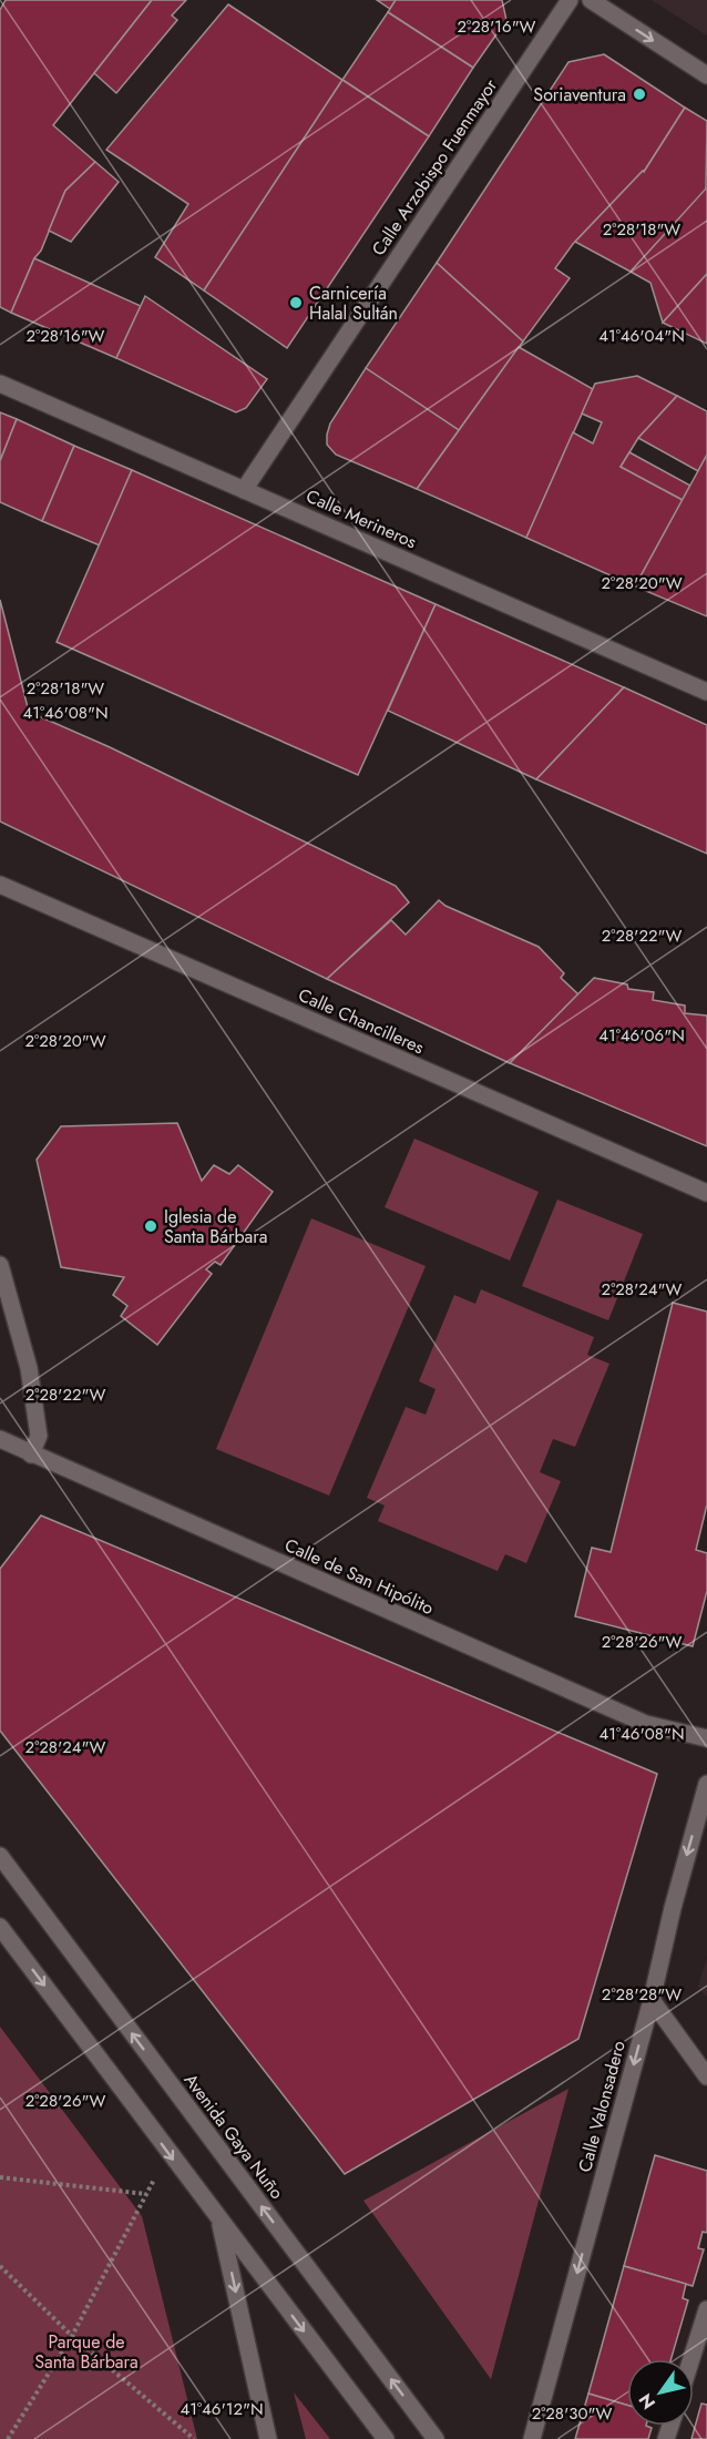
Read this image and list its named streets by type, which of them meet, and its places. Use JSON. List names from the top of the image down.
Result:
{
  "streets": {
    "street": [
      "Calle Arzobispo Fuenmayor",
      "Calle Merineros",
      "Calle Chancilleres",
      "Calle de San Hipólito",
      "Calle Valonsadero",
      "Avenida Gaya Nuño"
    ]
  },
  "crossings": [
    ["Calle Arzobispo Fuenmayor", "Calle Merineros"]
  ],
  "one_way": ["Calle Valonsadero"],
  "parks": ["Parque de Santa Bárbara"],
  "places": ["Soriaventura", "Carnicería Halal Sultán", "Iglesia de Santa Bárbara"],
  "north": "bottom left",
  "coordinates": [
    "2°28'16\"W",
    "2°28'18\"W",
    "41°46'04\"N",
    "2°28'20\"W",
    "41°46'08\"N",
    "2°28'22\"W",
    "41°46'06\"N",
    "2°28'24\"W",
    "2°28'26\"W",
    "2°28'28\"W",
    "41°46'12\"N",
    "2°28'30\"W"
  ]
}
